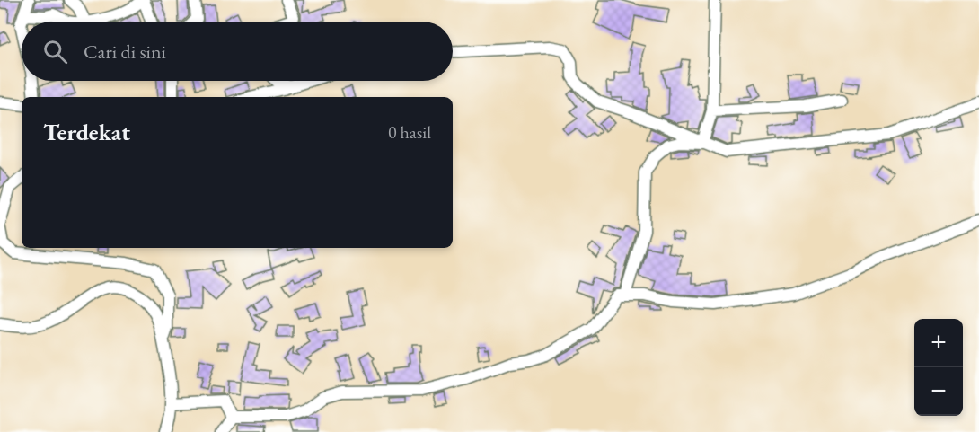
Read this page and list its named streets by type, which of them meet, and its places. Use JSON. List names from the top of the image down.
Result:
{
  "page": {
    "search": "Cari di sini",
    "heading": ["Terdekat", "0 hasil"],
    "map_buttons": ["+", "−"]
  }
}
